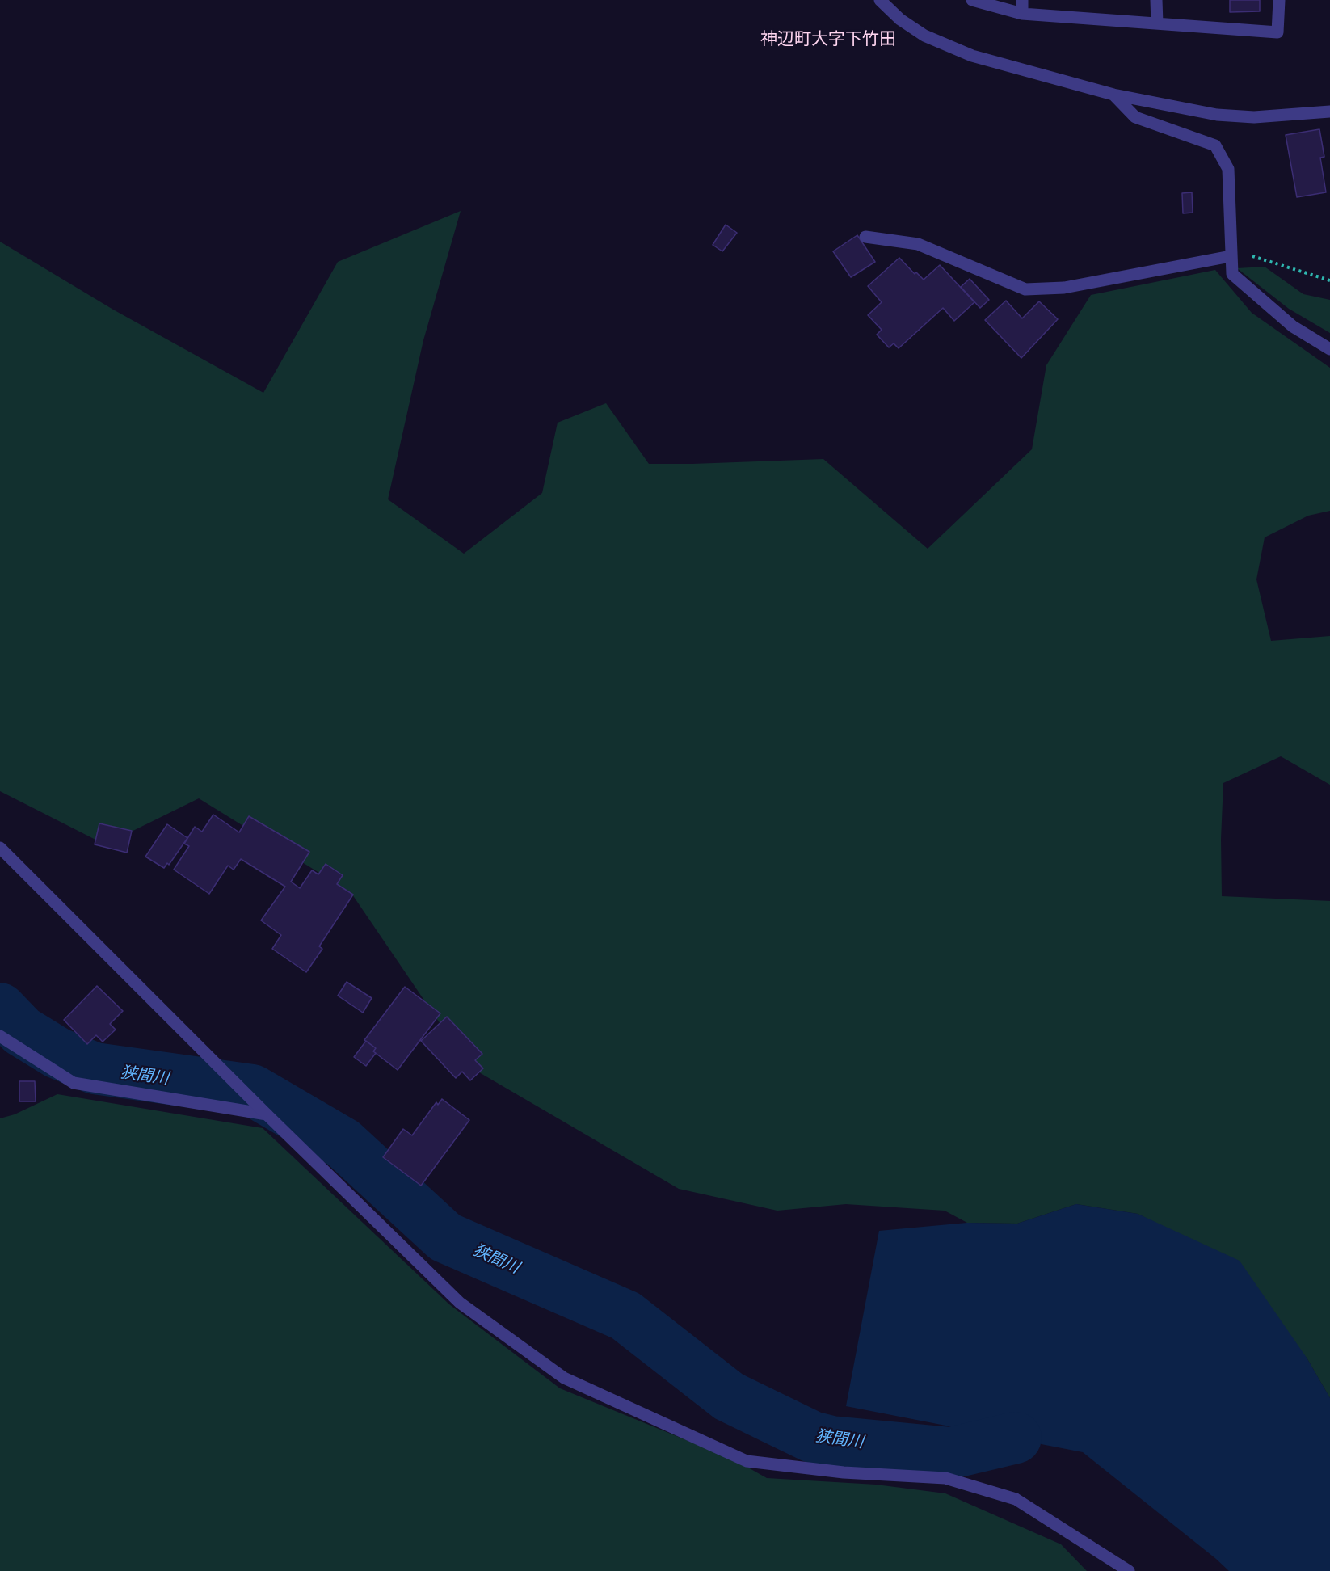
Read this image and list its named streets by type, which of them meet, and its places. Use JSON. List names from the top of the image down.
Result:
{
  "districts": ["神辺町大字下竹田"],
  "water": ["狭間川"]
}
